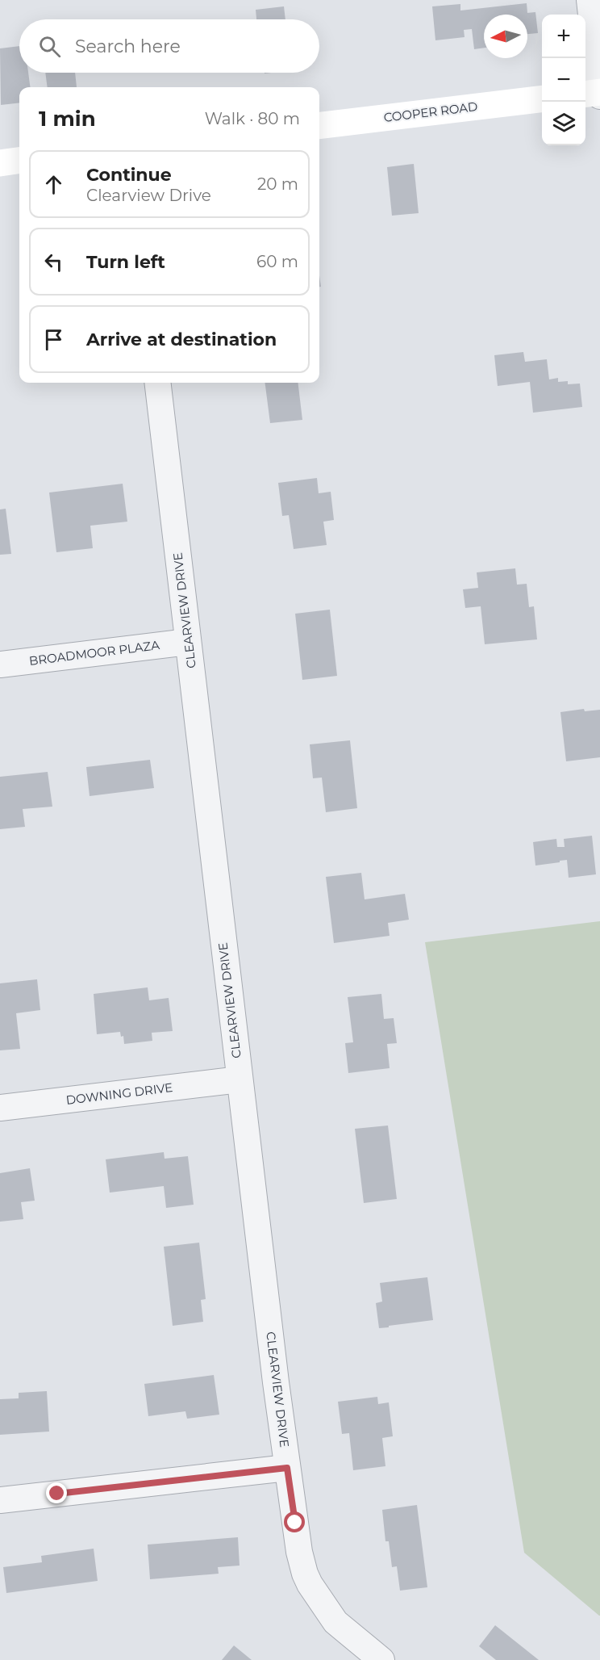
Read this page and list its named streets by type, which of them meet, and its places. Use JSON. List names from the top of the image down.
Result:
{
  "streets": {
    "main road": ["COOPER ROAD"],
    "street": ["CLEARVIEW DRIVE", "BROADMOOR PLAZA", "DOWNING DRIVE"]
  },
  "crossings": [
    ["CLEARVIEW DRIVE", "BROADMOOR PLAZA"],
    ["CLEARVIEW DRIVE", "DOWNING DRIVE"]
  ],
  "north": "left",
  "page": {
    "map_buttons": ["+", "−"],
    "search": "Search here",
    "heading": ["1 min", "Walk · 80 m"],
    "list": [
      ["Continue", "Clearview Drive", "20 m"],
      ["Turn left", "60 m"],
      "Arrive at destination"
    ]
  }
}
